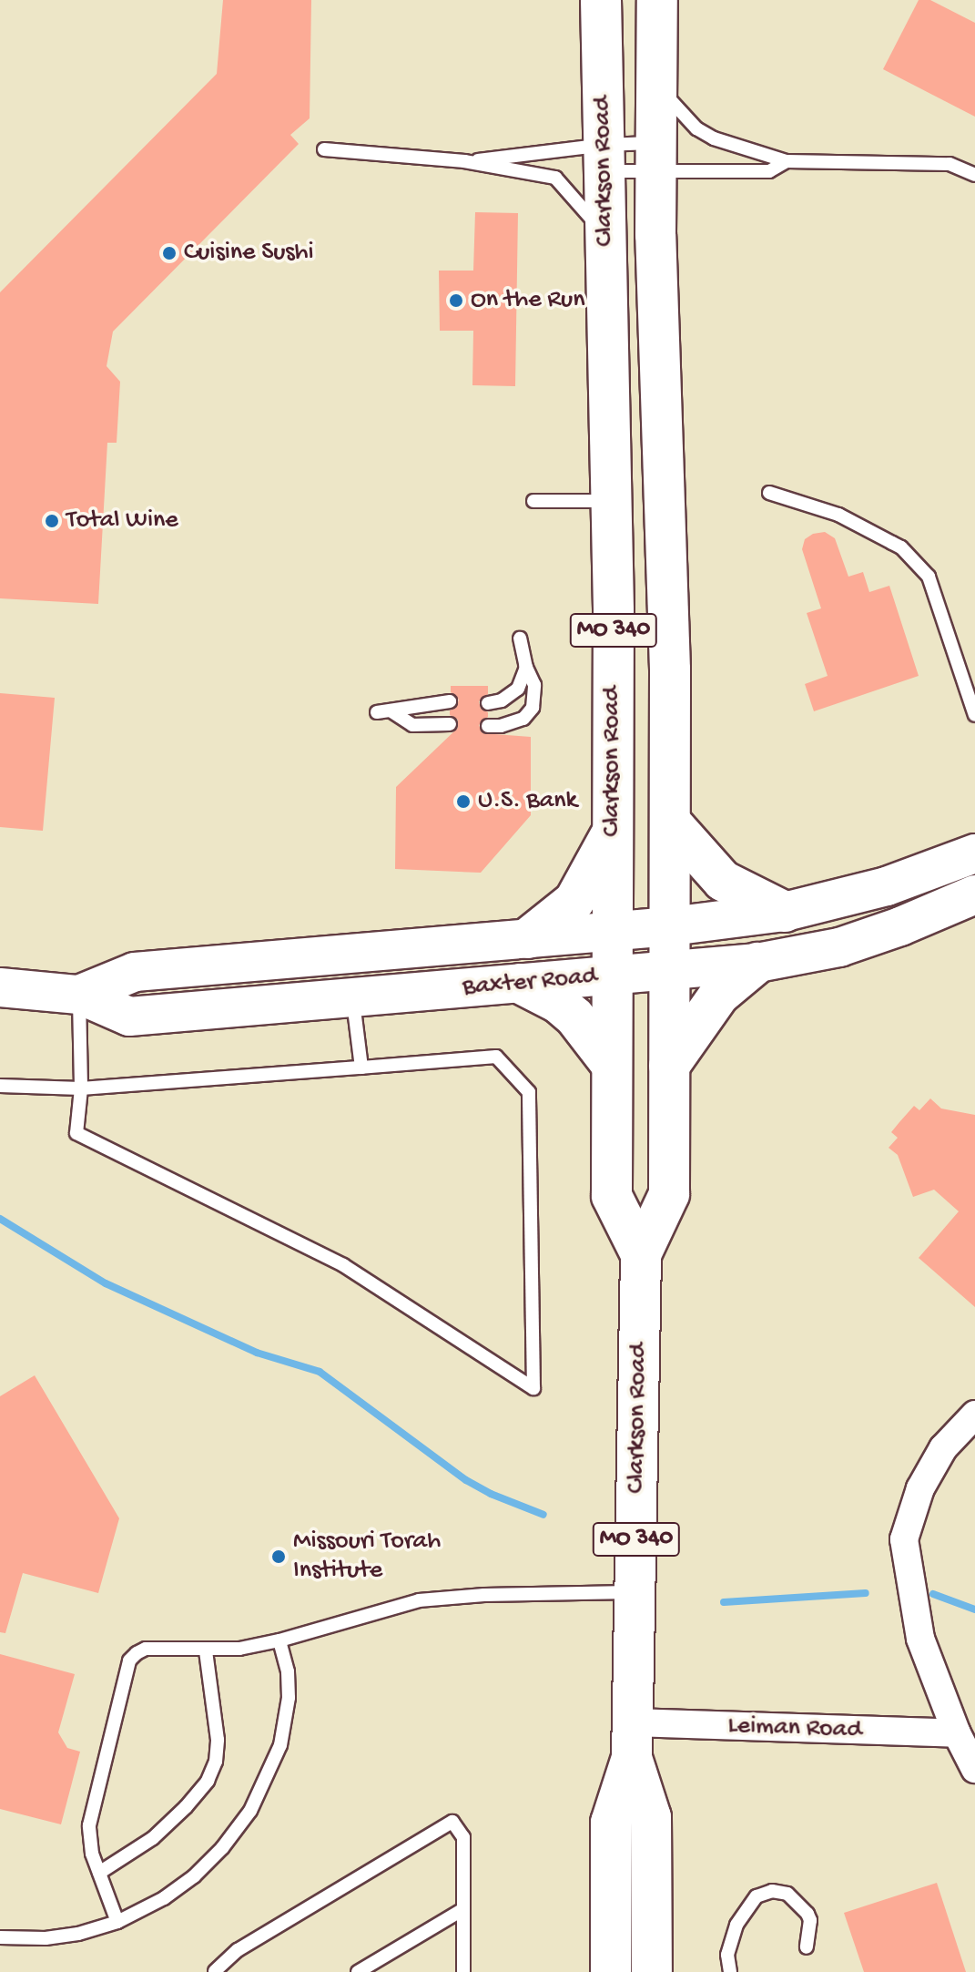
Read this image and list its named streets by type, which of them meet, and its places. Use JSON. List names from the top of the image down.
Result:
{
  "streets": {
    "main road": ["Clarkson Road", "MO 340", "Baxter Road"],
    "street": ["Leiman Road"]
  },
  "crossings": [
    ["Clarkson Road", "Baxter Road"],
    ["Clarkson Road", "Leiman Road"]
  ],
  "places": [
    "Cuisine Sushi",
    "On the Run",
    "Total Wine",
    "U.S. Bank",
    "Missouri Torah Institute"
  ]
}
